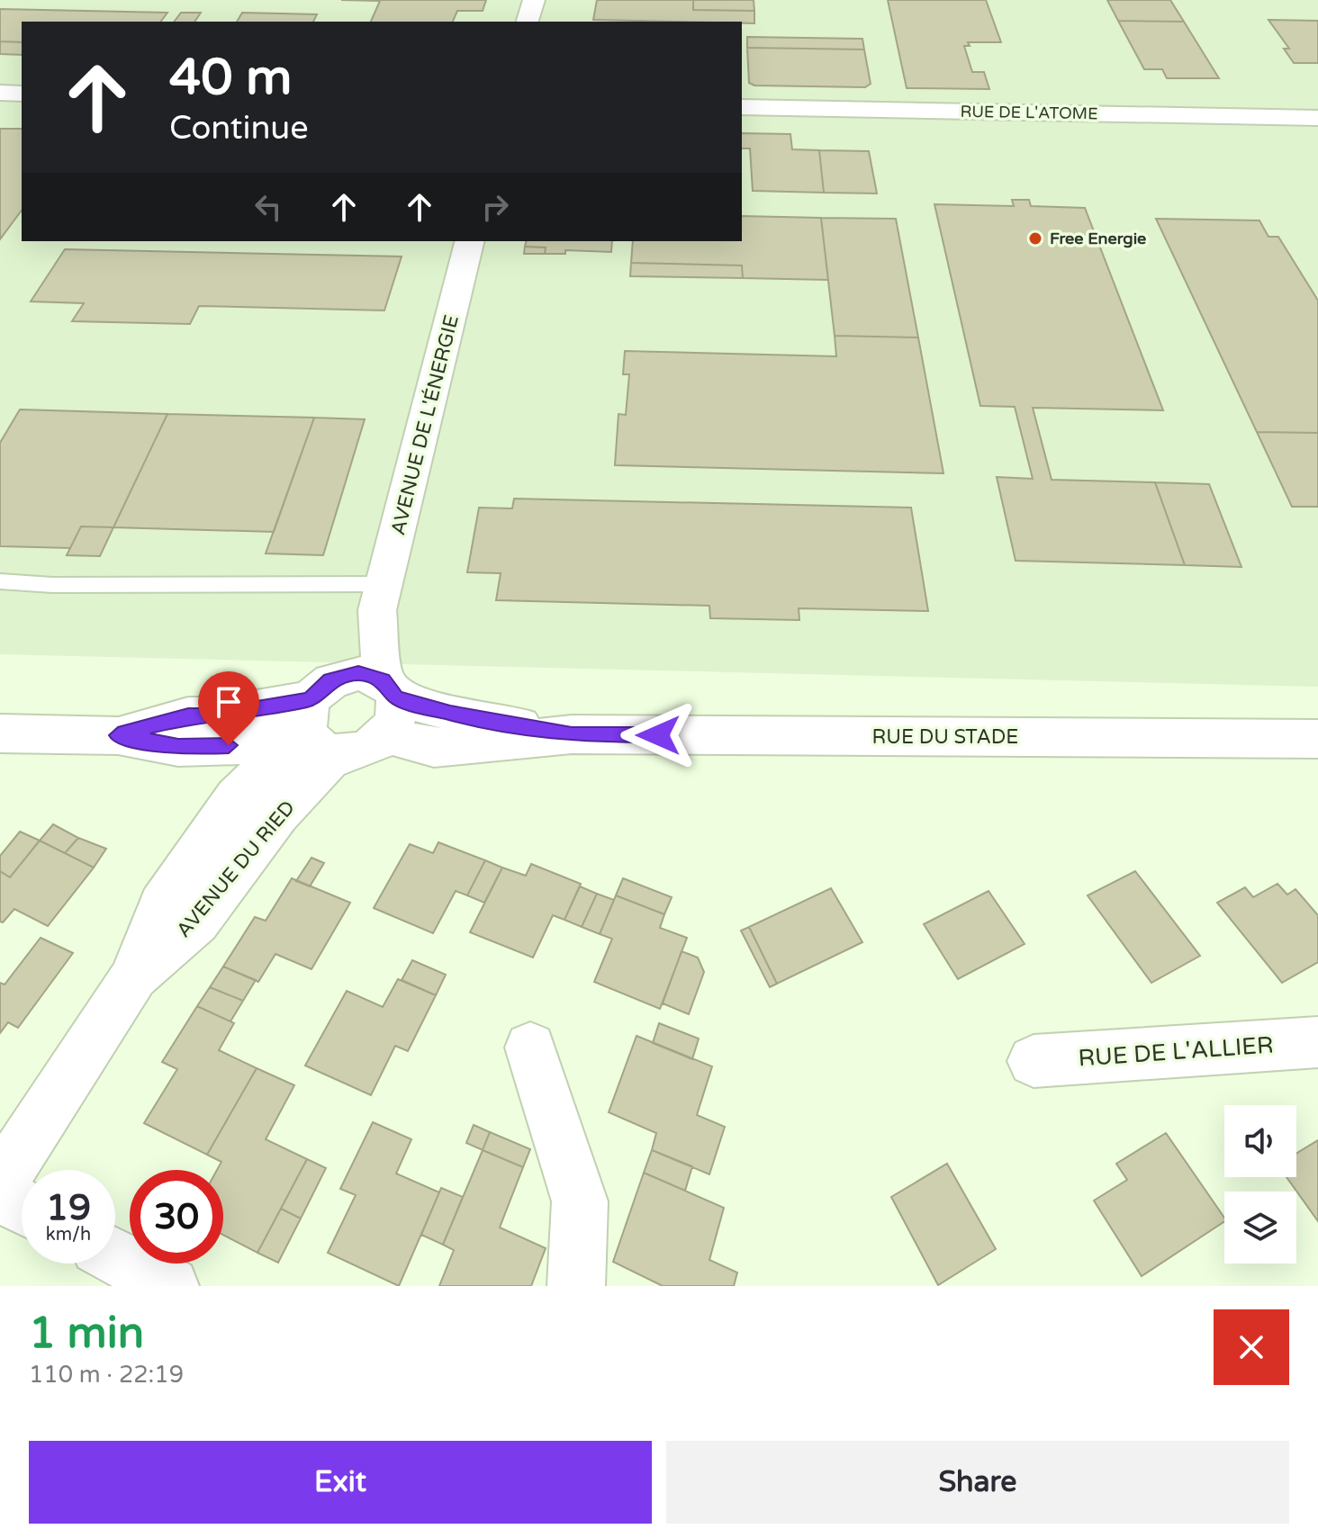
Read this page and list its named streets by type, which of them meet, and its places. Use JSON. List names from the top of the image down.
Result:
{
  "streets": {
    "street": [
      "RUE DE L'ATOME",
      "AVENUE DE L'ÉNERGIE",
      "RUE DU STADE",
      "AVENUE DU RIED",
      "RUE DE L'ALLIER"
    ]
  },
  "crossings": [
    ["AVENUE DE L'ÉNERGIE", "RUE DU STADE"],
    ["AVENUE DE L'ÉNERGIE", "AVENUE DU RIED"],
    ["RUE DU STADE", "AVENUE DU RIED"]
  ],
  "places": ["Free Energie"],
  "page": {
    "turn": ["40 m", "Continue"],
    "speed": "19 km/h",
    "limit": "30",
    "heading": ["1 min", "110 m · 22:19"],
    "buttons": ["Exit", "Share"]
  }
}
